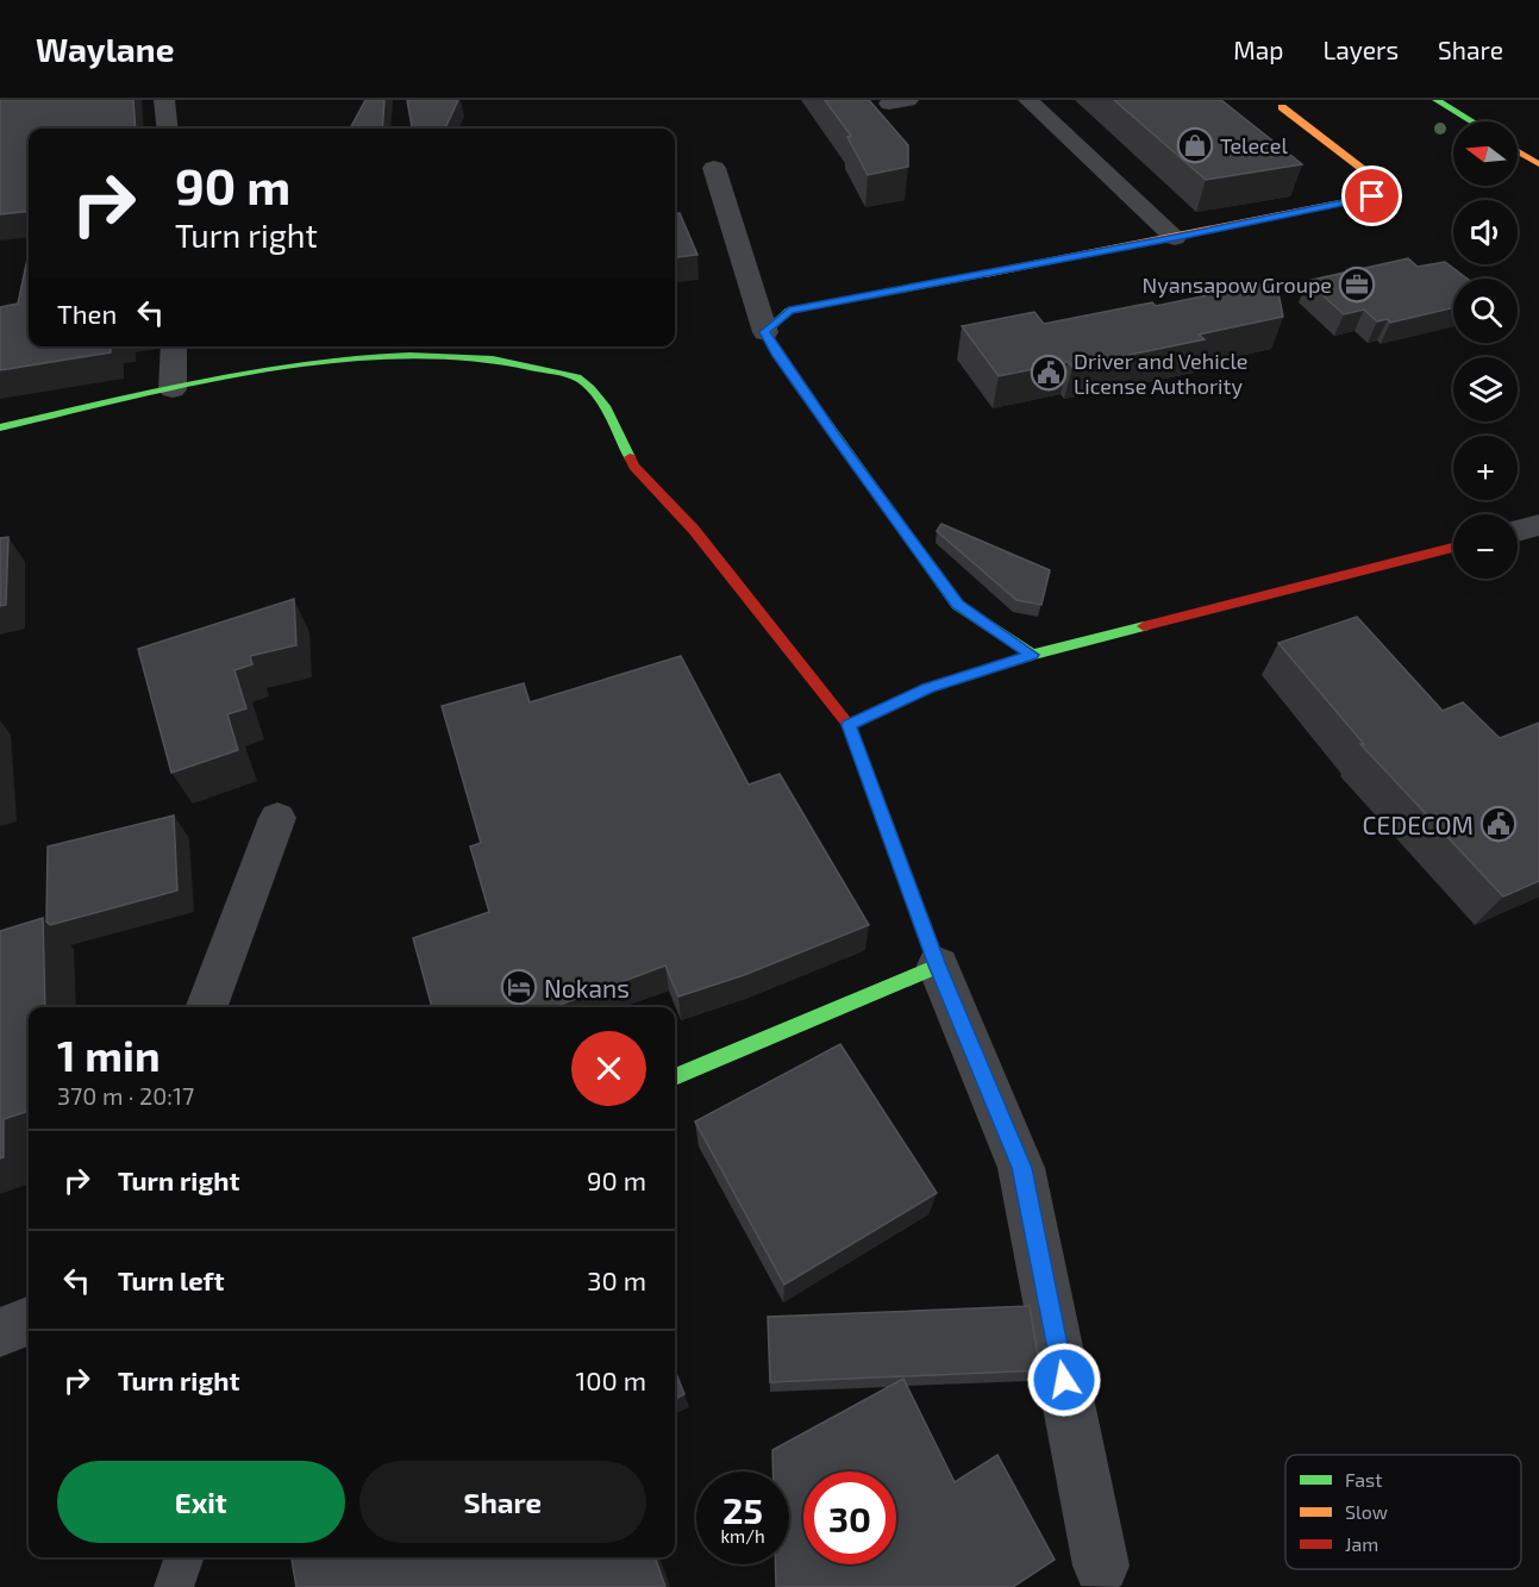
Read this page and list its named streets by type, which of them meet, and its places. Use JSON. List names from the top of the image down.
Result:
{
  "places": {
    "shop": ["Telecel"],
    "office": ["Nyansapow Groupe"],
    "public building": ["Driver and Vehicle License Authority", "CEDECOM"],
    "hotel": ["Nokans"]
  },
  "legend": ["Fast", "Slow", "Jam"],
  "north": "left",
  "page": {
    "header": "Waylane",
    "nav": ["Map", "Layers", "Share"],
    "map_buttons": ["+", "−"],
    "turn": ["90 m", "Turn right"],
    "then": "Then",
    "heading": ["1 min", "370 m · 20:17"],
    "list": [
      {
        "name": "Turn right",
        "value": "90 m"
      },
      {
        "name": "Turn left",
        "value": "30 m"
      },
      {
        "name": "Turn right",
        "value": "100 m"
      }
    ],
    "buttons": ["Exit", "Share"],
    "speed": "25 km/h",
    "limit": "30"
  }
}
